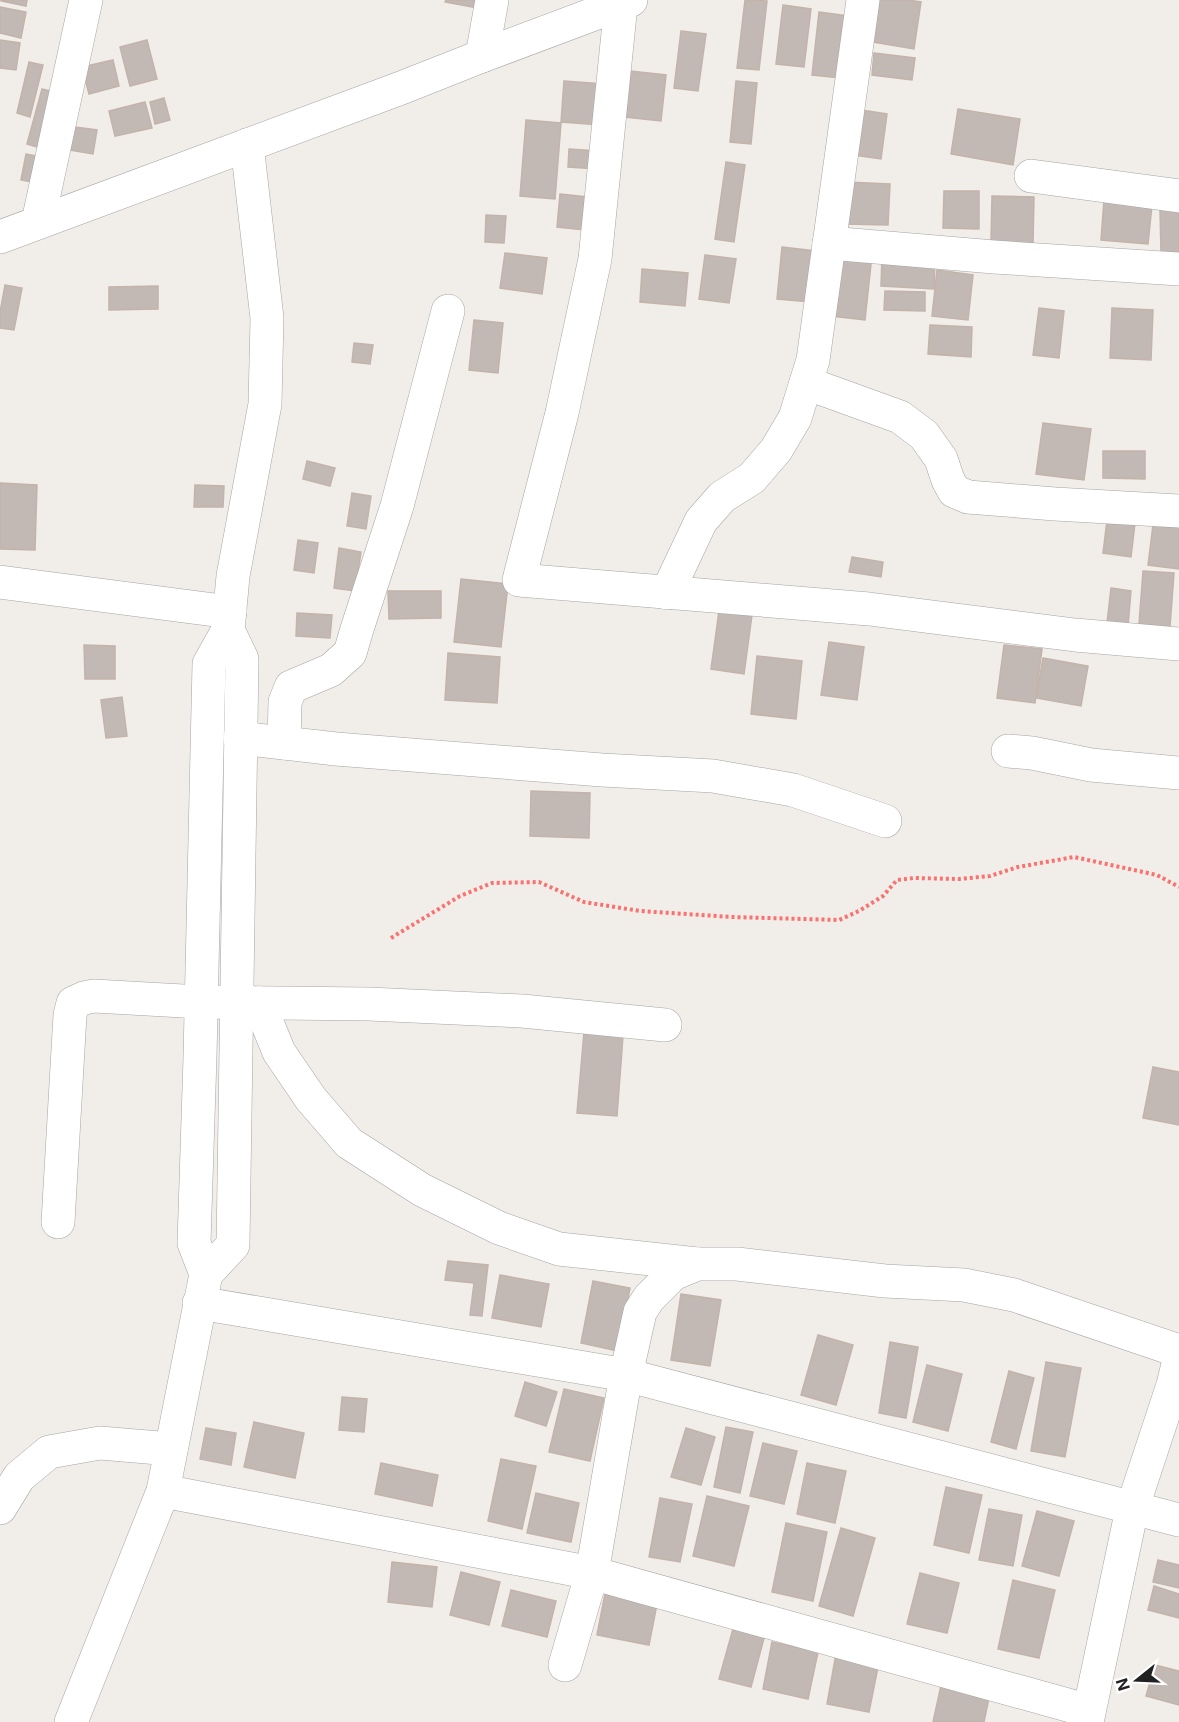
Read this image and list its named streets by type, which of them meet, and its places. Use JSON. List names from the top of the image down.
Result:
{
  "north": "left"
}
